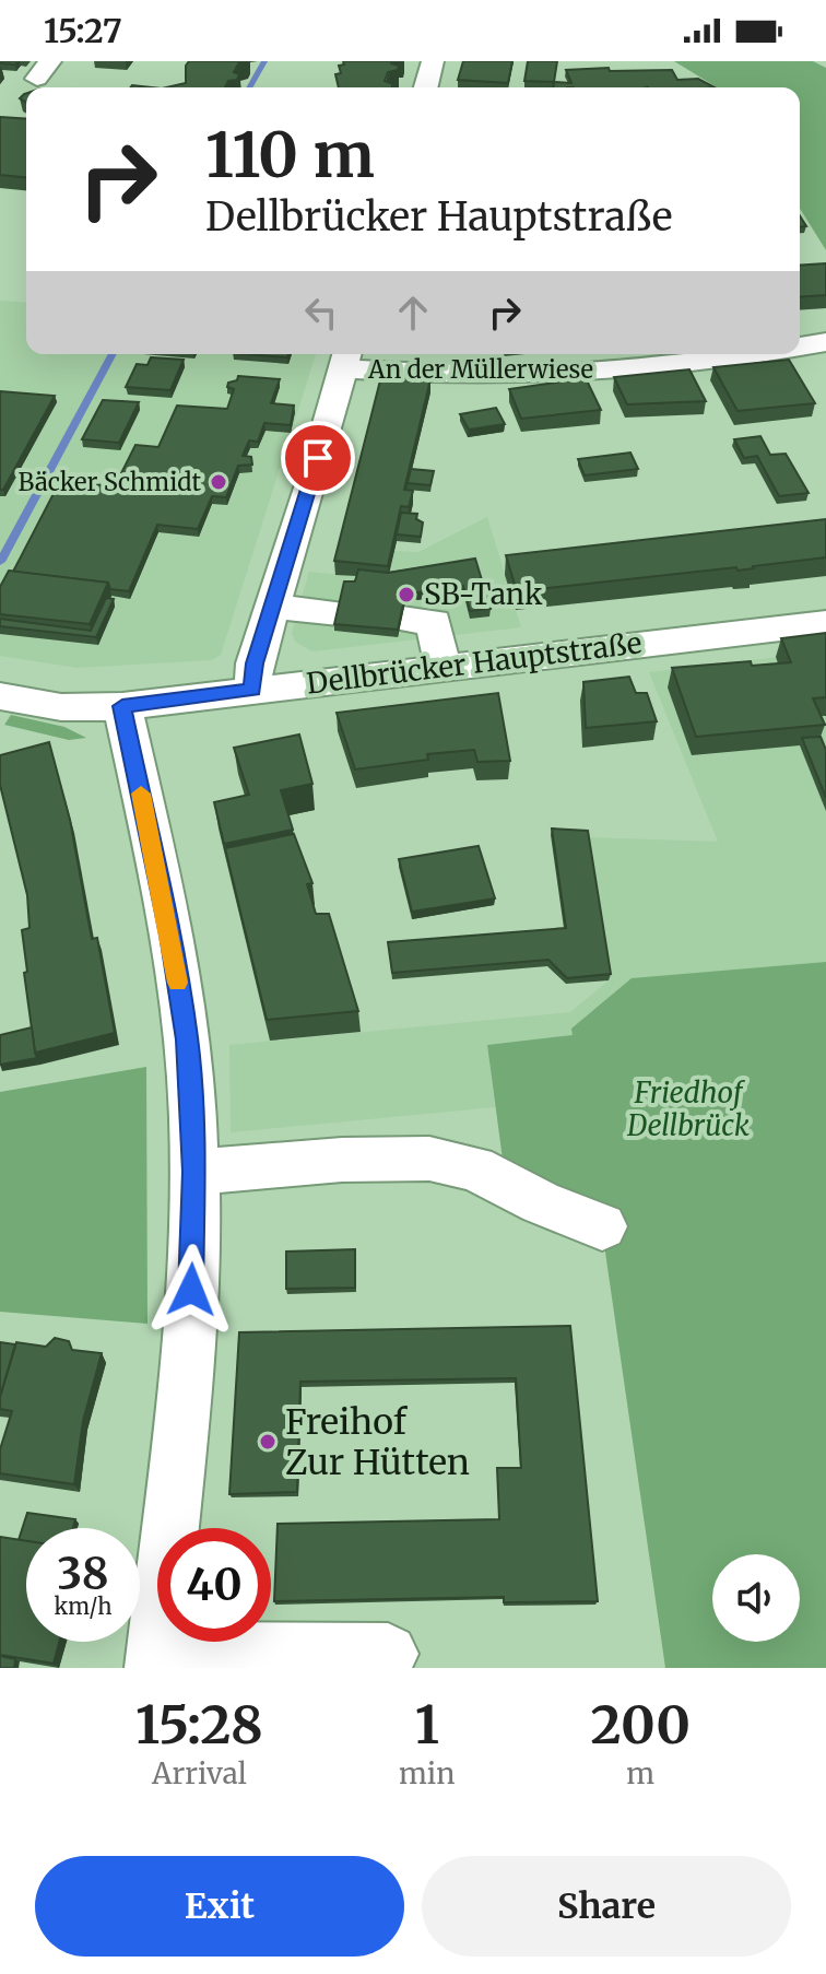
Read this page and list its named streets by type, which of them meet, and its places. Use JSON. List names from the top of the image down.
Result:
{
  "streets": {
    "street": ["An der Müllerwiese", "Dellbrücker Hauptstraße"]
  },
  "parks": ["Friedhof Dellbrück"],
  "places": ["Bäcker Schmidt", "SB-Tank", "Freihof Zur Hütten"],
  "page": {
    "status": "15:27",
    "turn": ["110 m", "Dellbrücker Hauptstraße"],
    "speed": "38 km/h",
    "limit": "40",
    "eta": [
      "15:28",
      "Arrival",
      "1",
      "min",
      "200",
      "m"
    ],
    "buttons": ["Exit", "Share"]
  }
}
